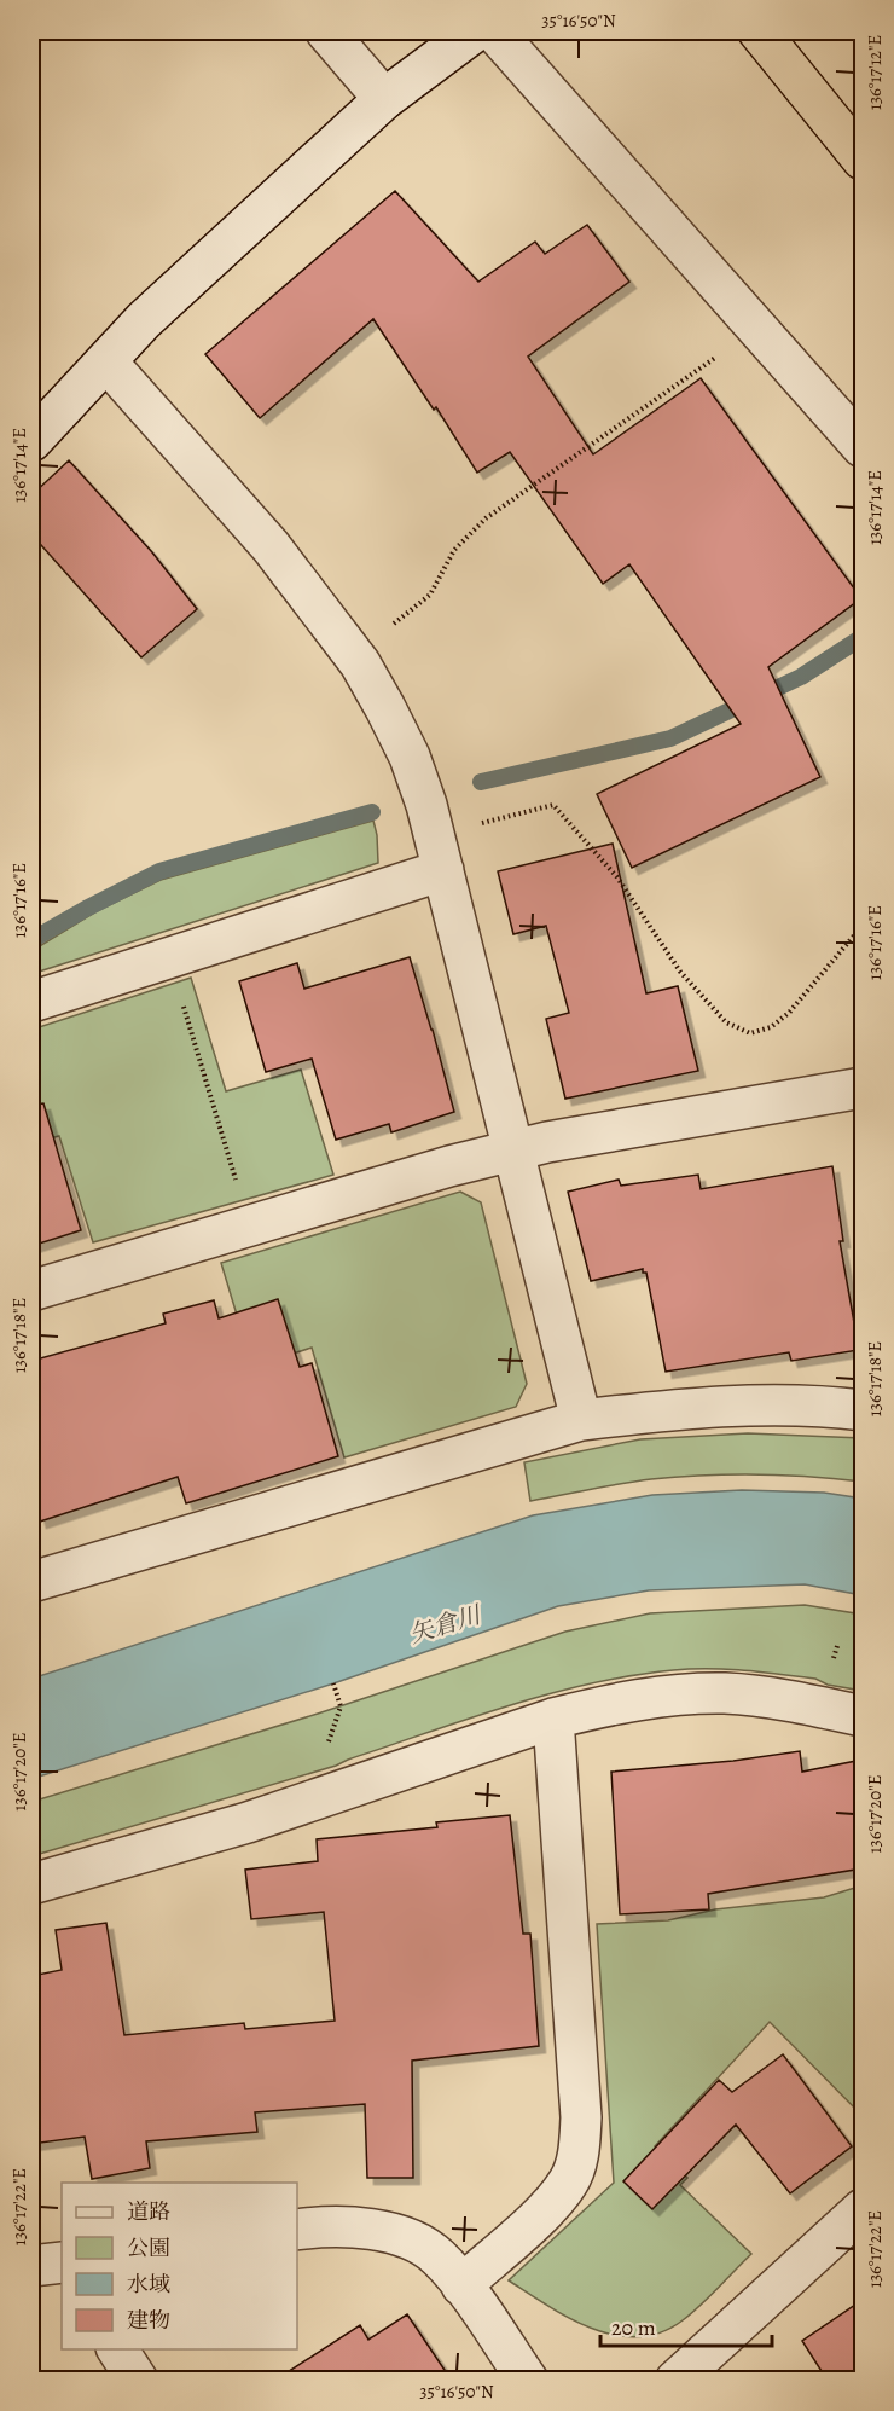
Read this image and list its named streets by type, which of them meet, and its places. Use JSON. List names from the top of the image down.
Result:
{
  "water": ["矢倉川"],
  "legend": [
    "道路",
    "公園",
    "水域",
    "建物"
  ],
  "scale_bar": "20 m",
  "coordinates": [
    "35°16'50\"N",
    "136°17'12\"E",
    "136°17'14\"E",
    "136°17'16\"E",
    "136°17'18\"E",
    "136°17'20\"E",
    "136°17'22\"E"
  ]
}
